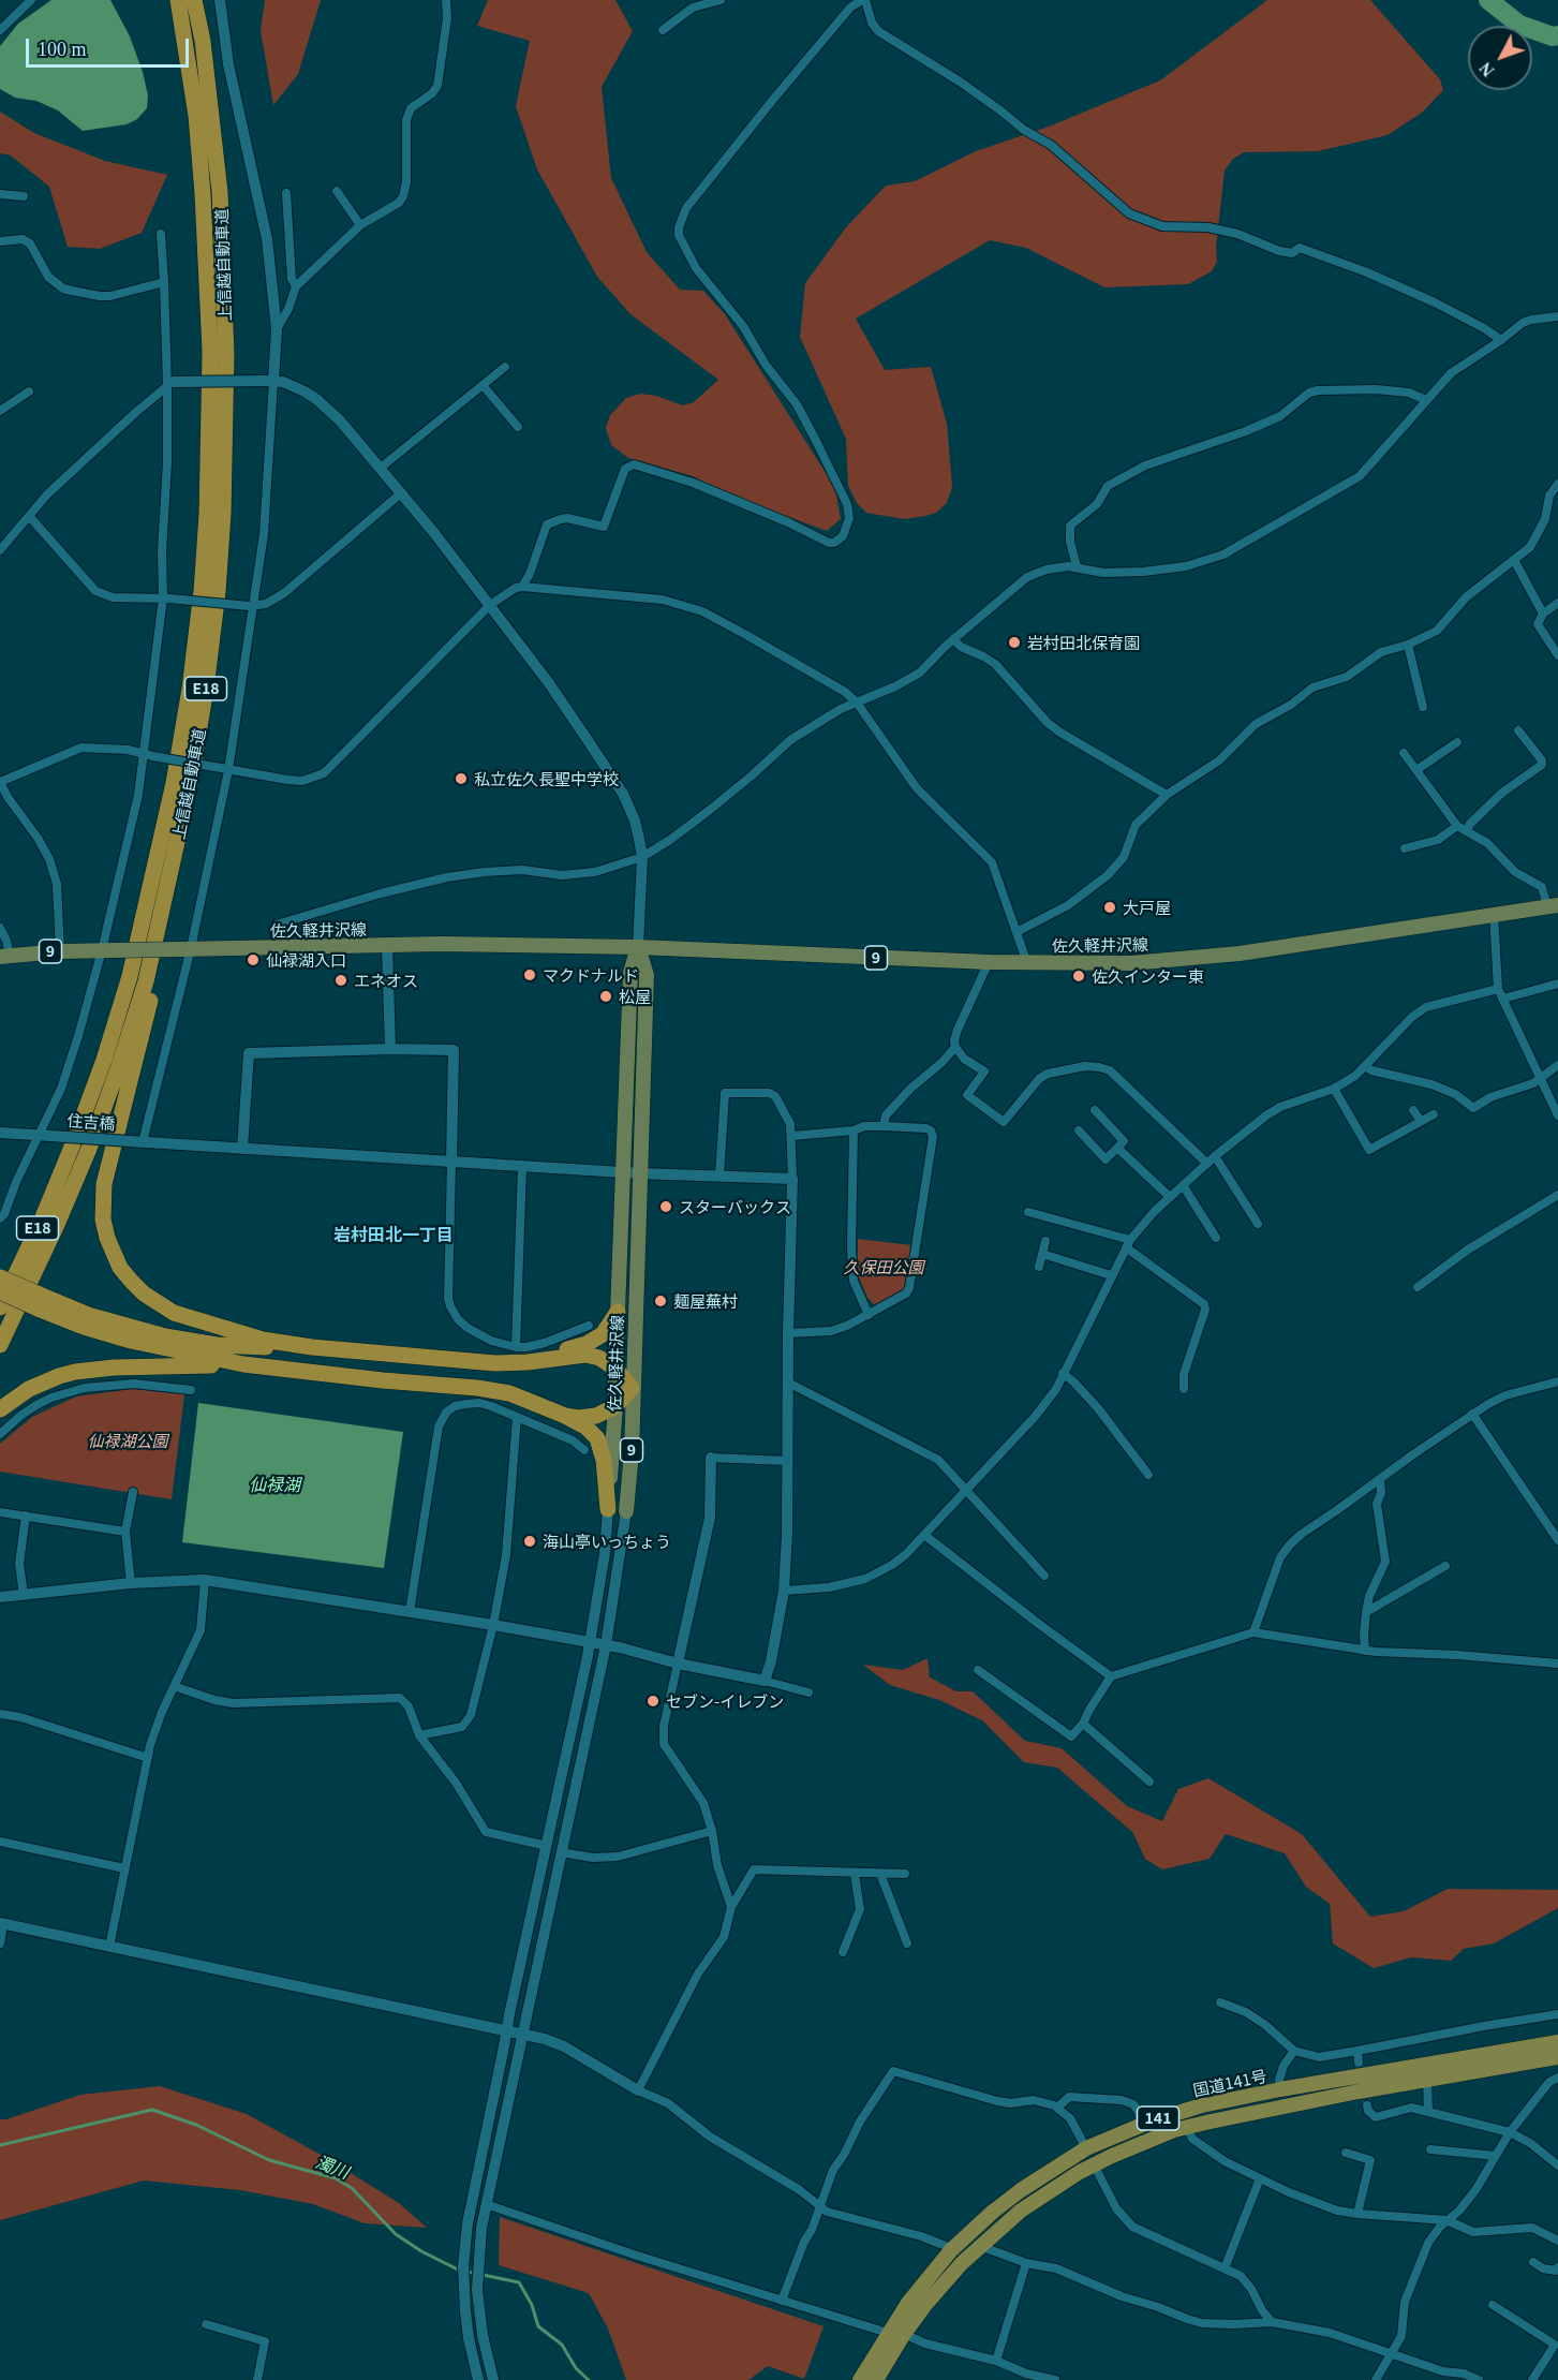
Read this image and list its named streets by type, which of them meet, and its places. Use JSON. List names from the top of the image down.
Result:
{
  "streets": {
    "highway": [
      "上信越自動車道",
      "E18",
      "国道141号",
      "141"
    ],
    "main road": ["佐久軽井沢線", "9"],
    "street": ["住吉橋"]
  },
  "crossings": [
    ["佐久軽井沢線", "住吉橋"]
  ],
  "districts": ["岩村田北一丁目"],
  "water": ["仙禄湖", "濁川"],
  "parks": ["久保田公園", "仙禄湖公園"],
  "places": [
    "岩村田北保育園",
    "私立佐久長聖中学校",
    "大戸屋",
    "仙禄湖入口",
    "マクドナルド",
    "佐久インター東",
    "エネオス",
    "松屋",
    "スターバックス",
    "麺屋蕪村",
    "海山亭いっちょう",
    "セブン-イレブン"
  ],
  "scale_bar": "100 m",
  "north": "bottom left"
}
